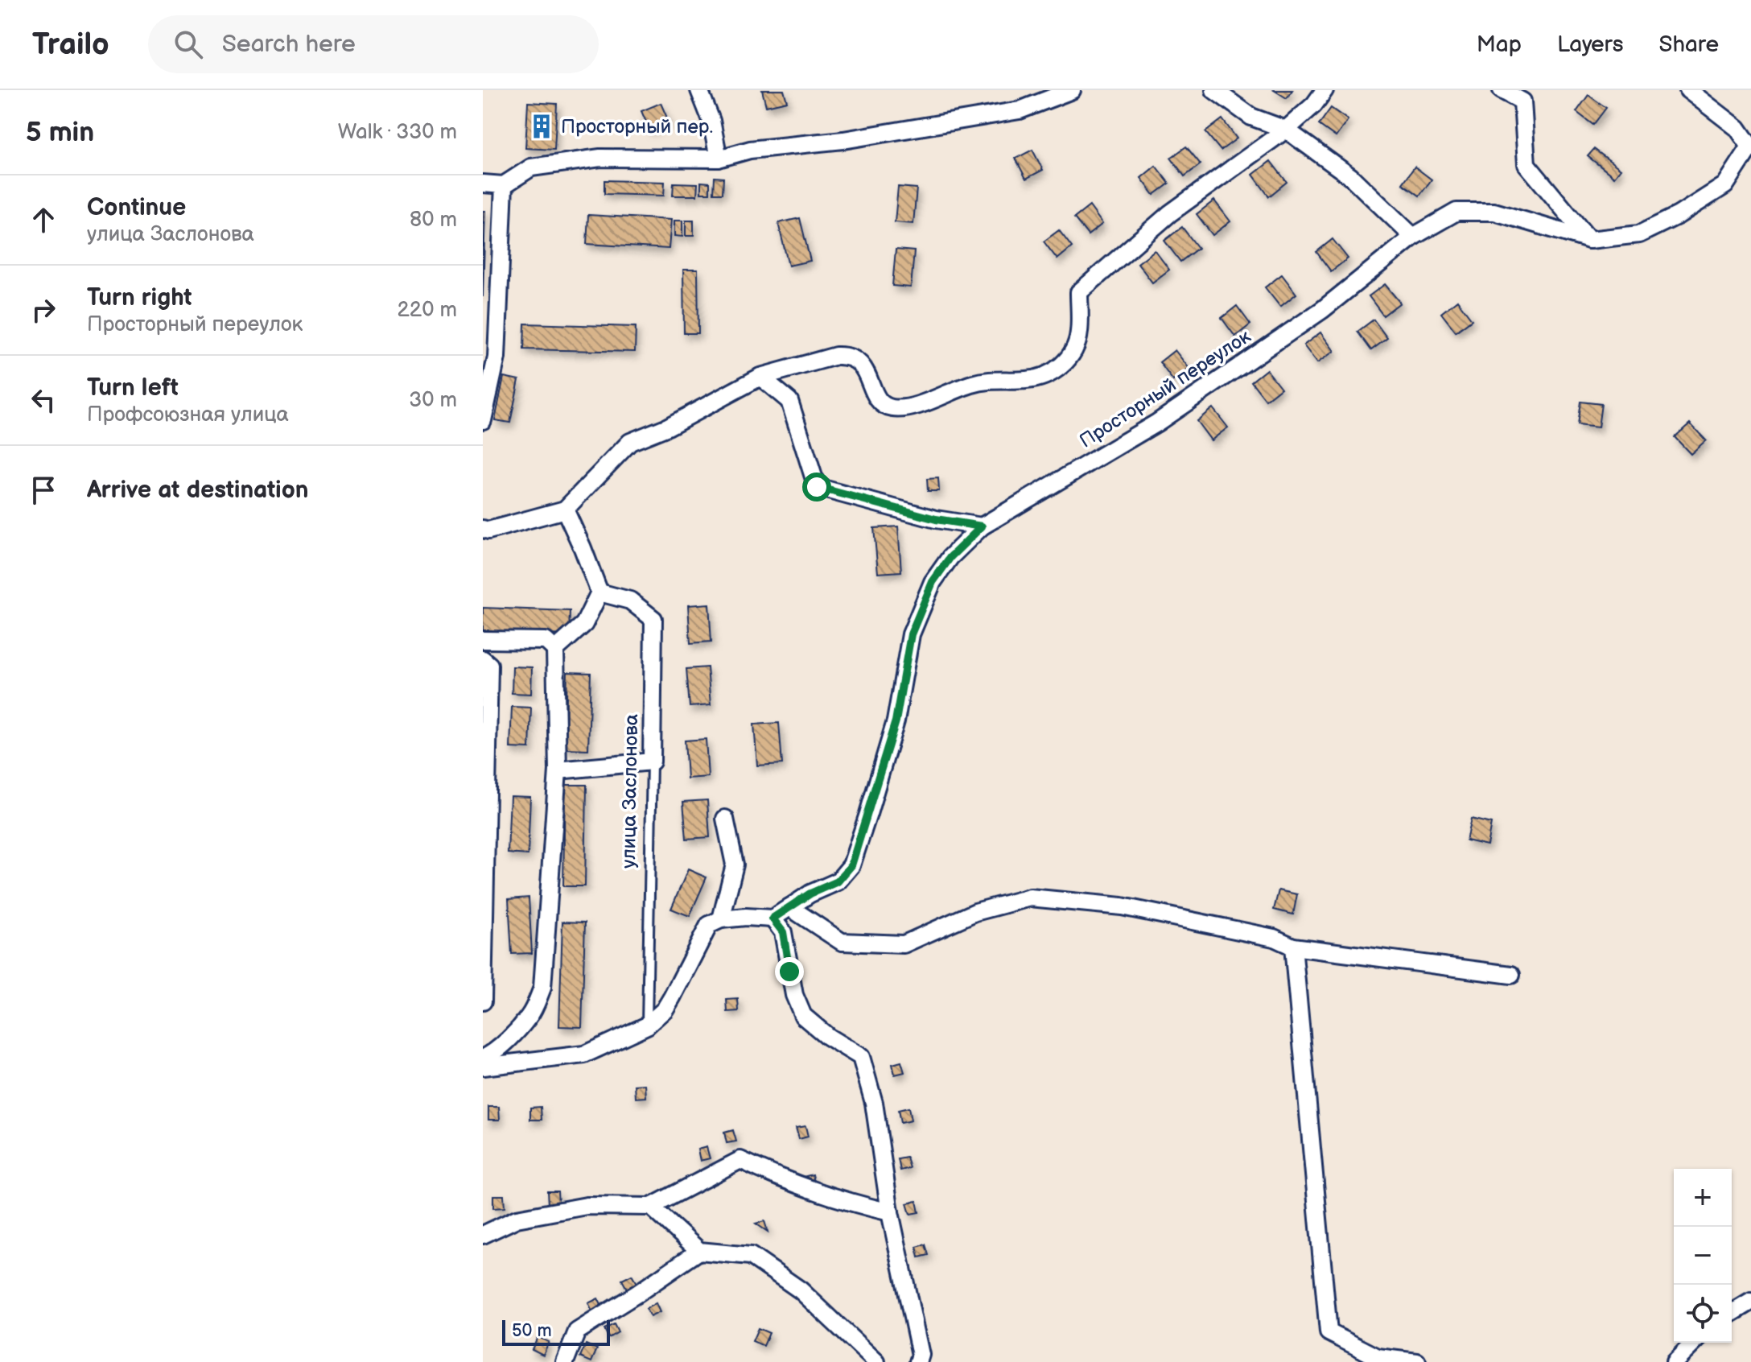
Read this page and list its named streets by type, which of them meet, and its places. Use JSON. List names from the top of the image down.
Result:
{
  "streets": {
    "street": ["Просторный переулок", "улица Заслонова"]
  },
  "places": {
    "building": ["Просторный пер."]
  },
  "scale_bar": "50 m",
  "page": {
    "header": "Trailo",
    "search": "Search here",
    "nav": ["Map", "Layers", "Share"],
    "heading": ["5 min", "Walk · 330 m"],
    "list": [
      ["Continue", "улица Заслонова", "80 m"],
      ["Turn right", "Просторный переулок", "220 m"],
      ["Turn left", "Профсоюзная улица", "30 m"],
      "Arrive at destination"
    ],
    "map_buttons": ["+", "−"],
    "scale": "50 m"
  }
}
